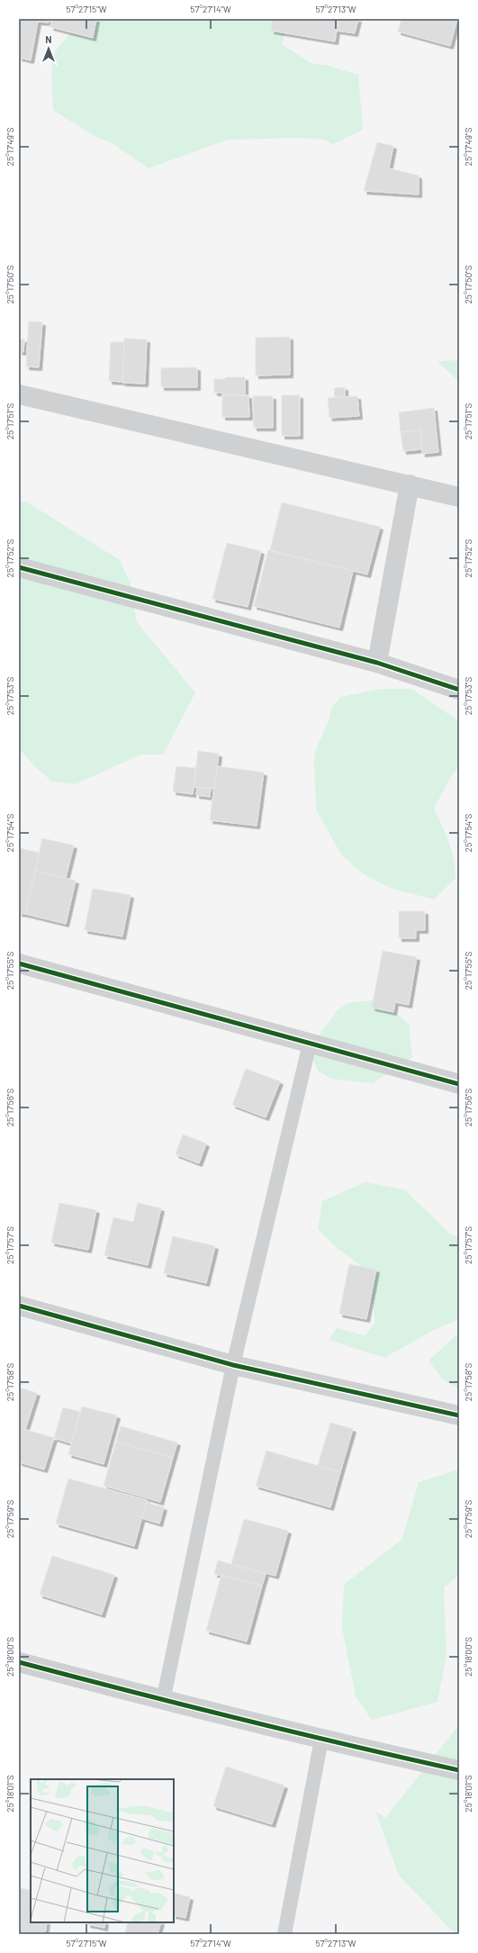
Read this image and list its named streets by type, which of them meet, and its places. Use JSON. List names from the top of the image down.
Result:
{
  "north": "top",
  "coordinates": [
    "57°27'15\"W",
    "57°27'14\"W",
    "57°27'13\"W",
    "25°17'49\"S",
    "25°17'50\"S",
    "25°17'51\"S",
    "25°17'52\"S",
    "25°17'53\"S",
    "25°17'54\"S",
    "25°17'55\"S",
    "25°17'56\"S",
    "25°17'57\"S",
    "25°17'58\"S",
    "25°17'59\"S",
    "25°18'00\"S",
    "25°18'01\"S"
  ]
}
